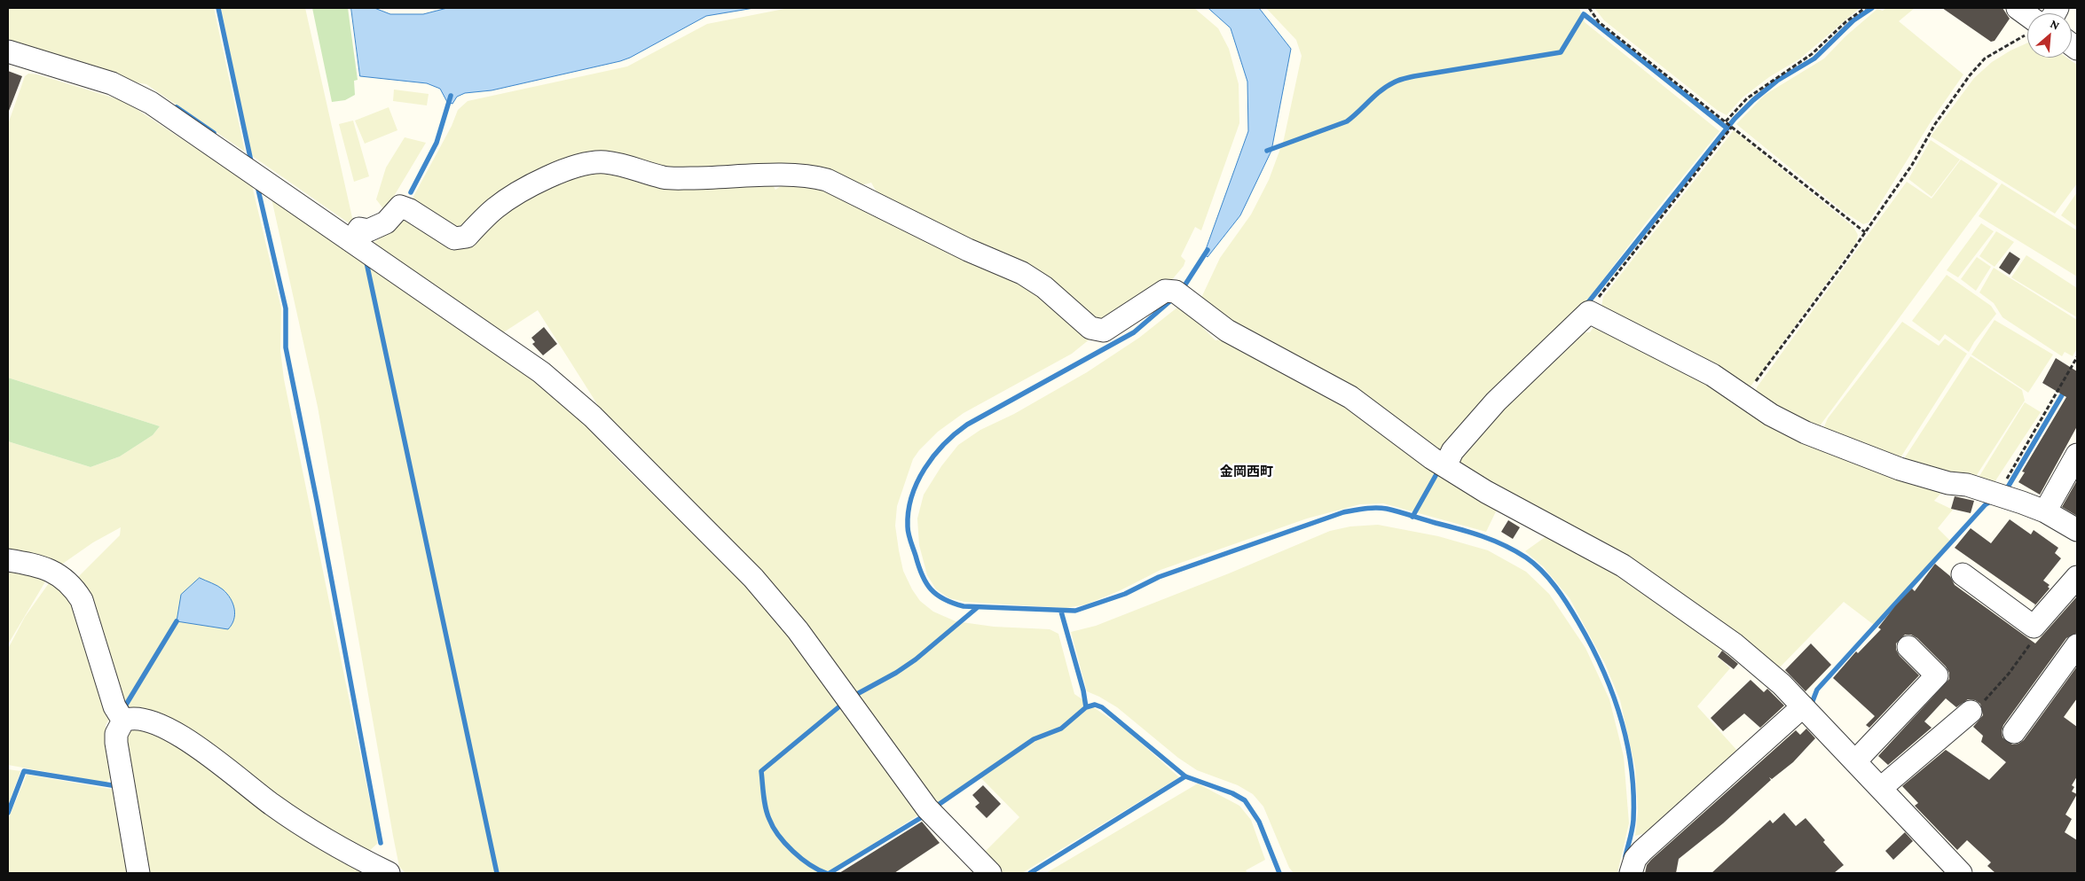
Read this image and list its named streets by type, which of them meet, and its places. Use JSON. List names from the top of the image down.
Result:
{
  "districts": ["金岡西町"],
  "north": "top right"
}
